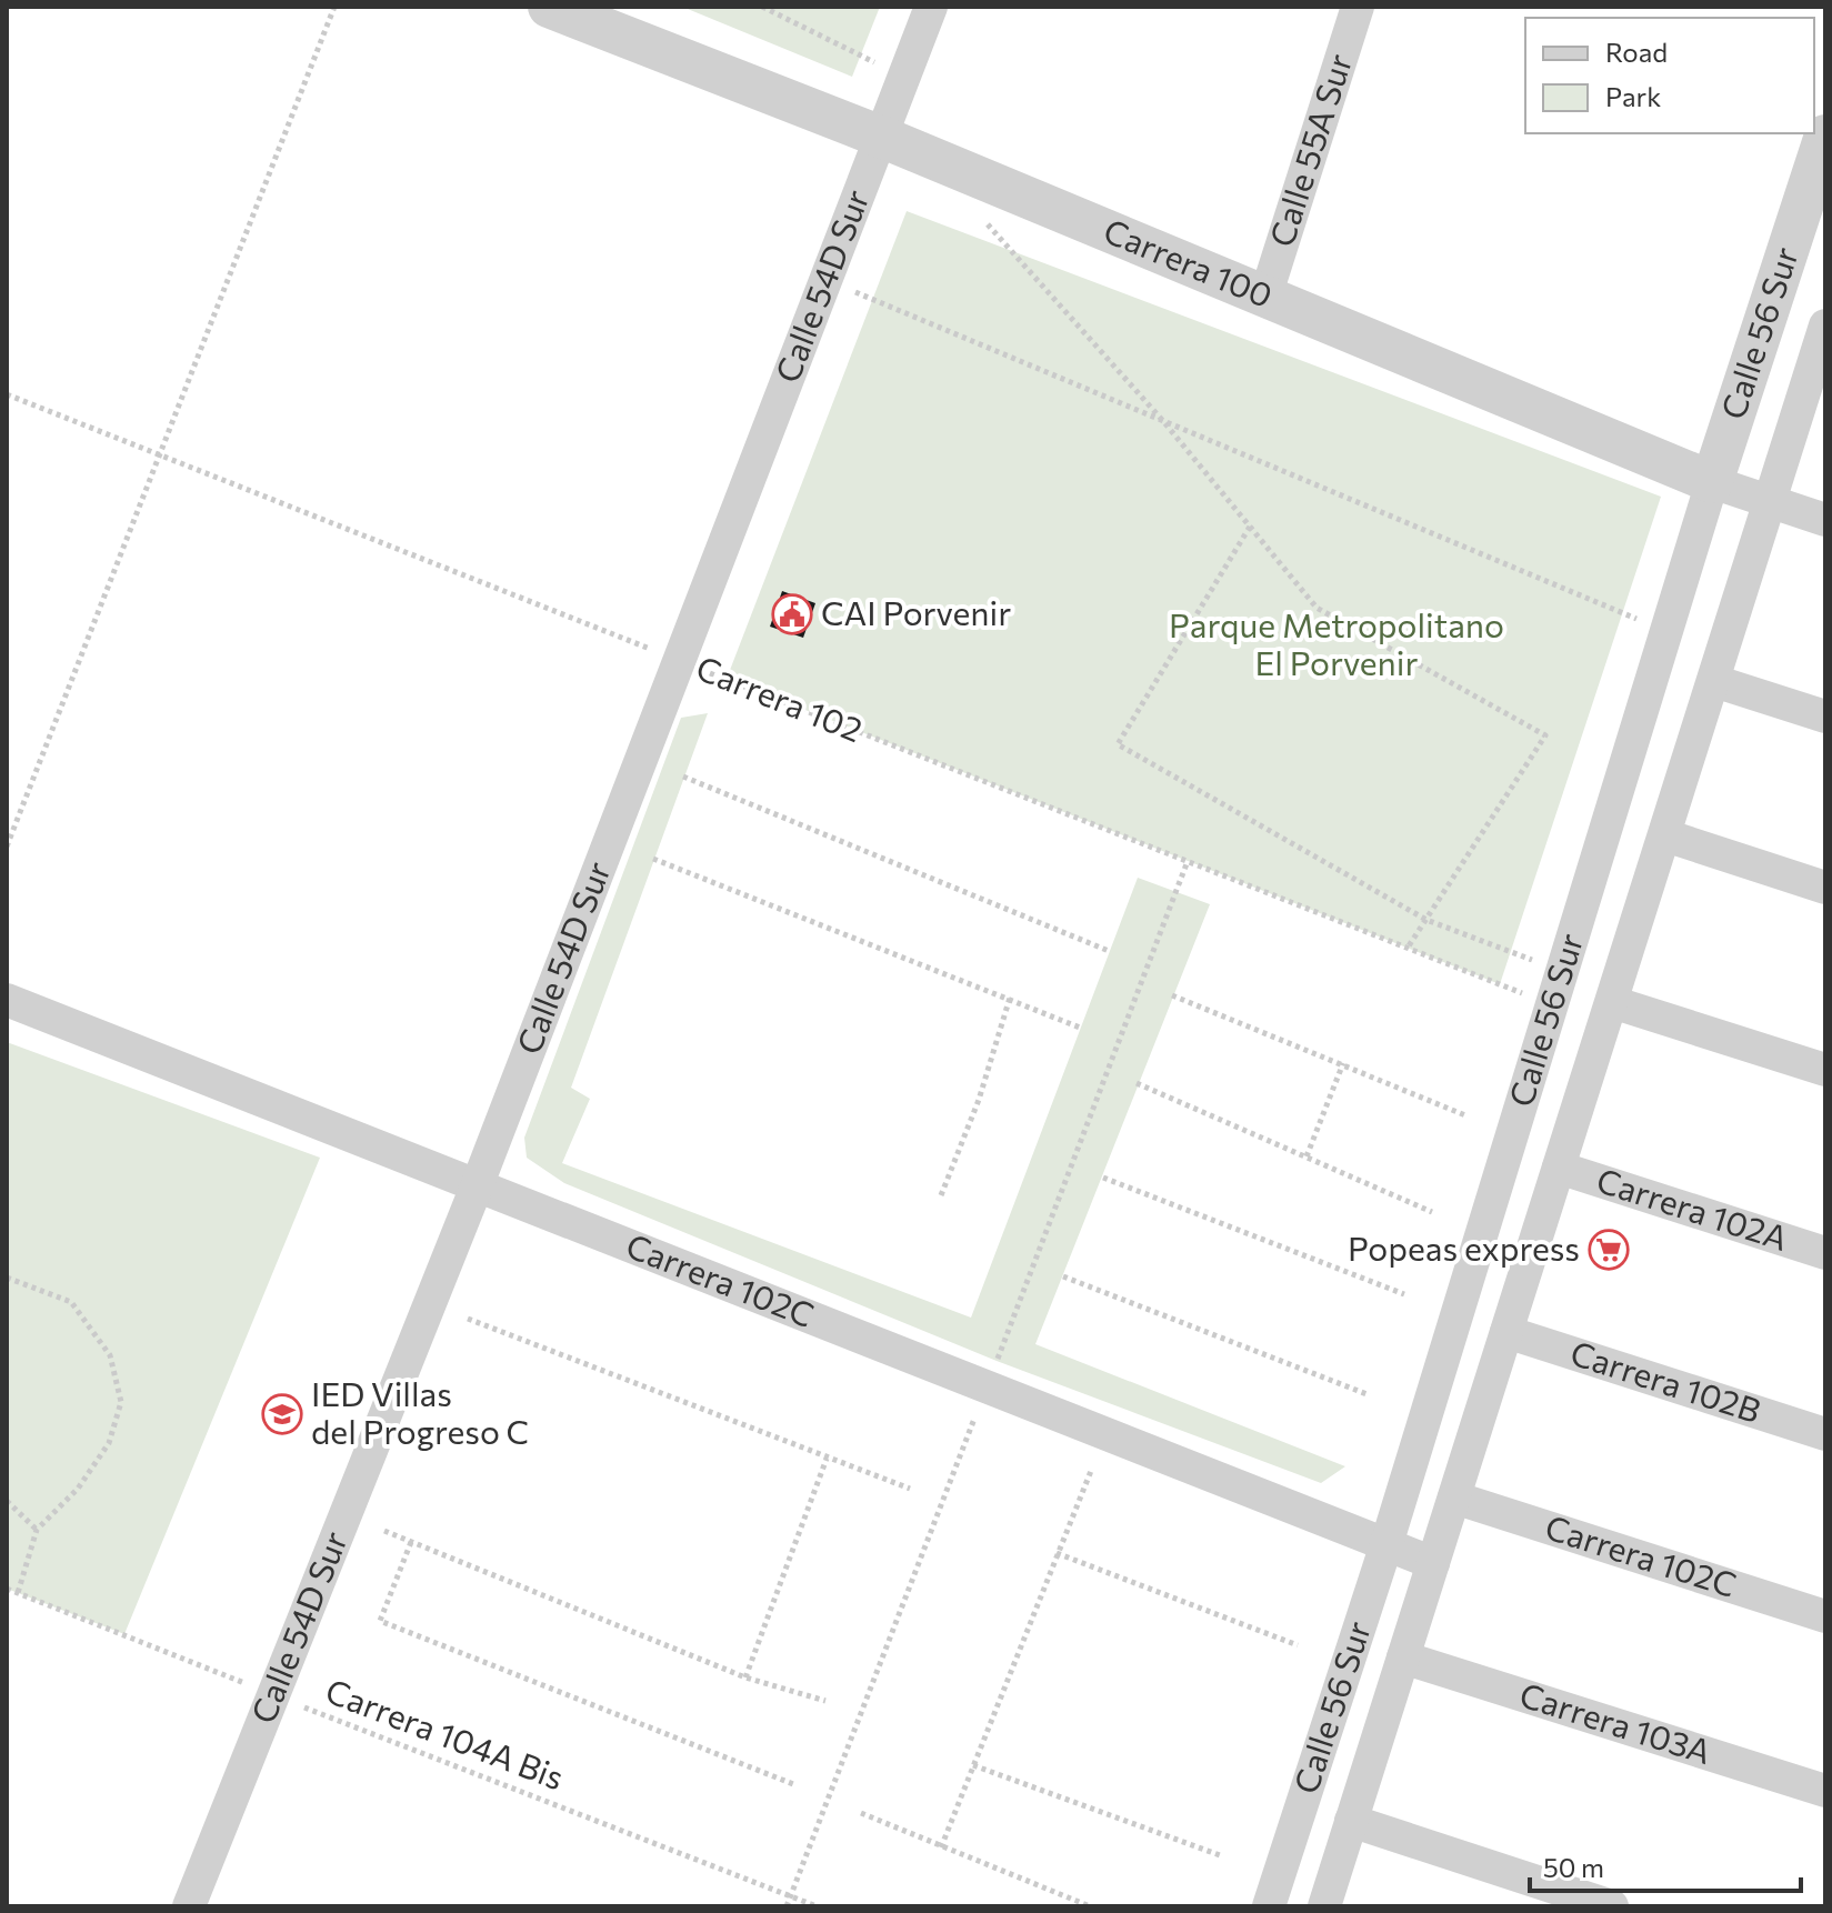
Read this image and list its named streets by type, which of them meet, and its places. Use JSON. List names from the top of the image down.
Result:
{
  "streets": {
    "street": [
      "Calle 55A Sur",
      "Carrera 100",
      "Calle 54D Sur",
      "Calle 56 Sur",
      "Carrera 102A",
      "Carrera 102C",
      "Carrera 102B",
      "Carrera 103A"
    ],
    "path": ["Carrera 102", "Carrera 104A Bis"]
  },
  "crossings": [
    ["Calle 55A Sur", "Carrera 100"],
    ["Carrera 100", "Calle 54D Sur"],
    ["Carrera 100", "Calle 56 Sur"],
    ["Calle 54D Sur", "Carrera 102"],
    ["Calle 54D Sur", "Carrera 102C"],
    ["Calle 54D Sur", "Carrera 104A Bis"],
    ["Calle 56 Sur", "Carrera 102"],
    ["Calle 56 Sur", "Carrera 102A"],
    ["Calle 56 Sur", "Carrera 102C"],
    ["Calle 56 Sur", "Carrera 102B"],
    ["Calle 56 Sur", "Carrera 103A"]
  ],
  "parks": ["Parque Metropolitano El Porvenir"],
  "places": {
    "public building": ["CAI Porvenir"],
    "supermarket": ["Popeas express"],
    "school or university": ["IED Villas del Progreso C"]
  },
  "legend": ["Road", "Park"],
  "scale_bar": "50 m"
}
